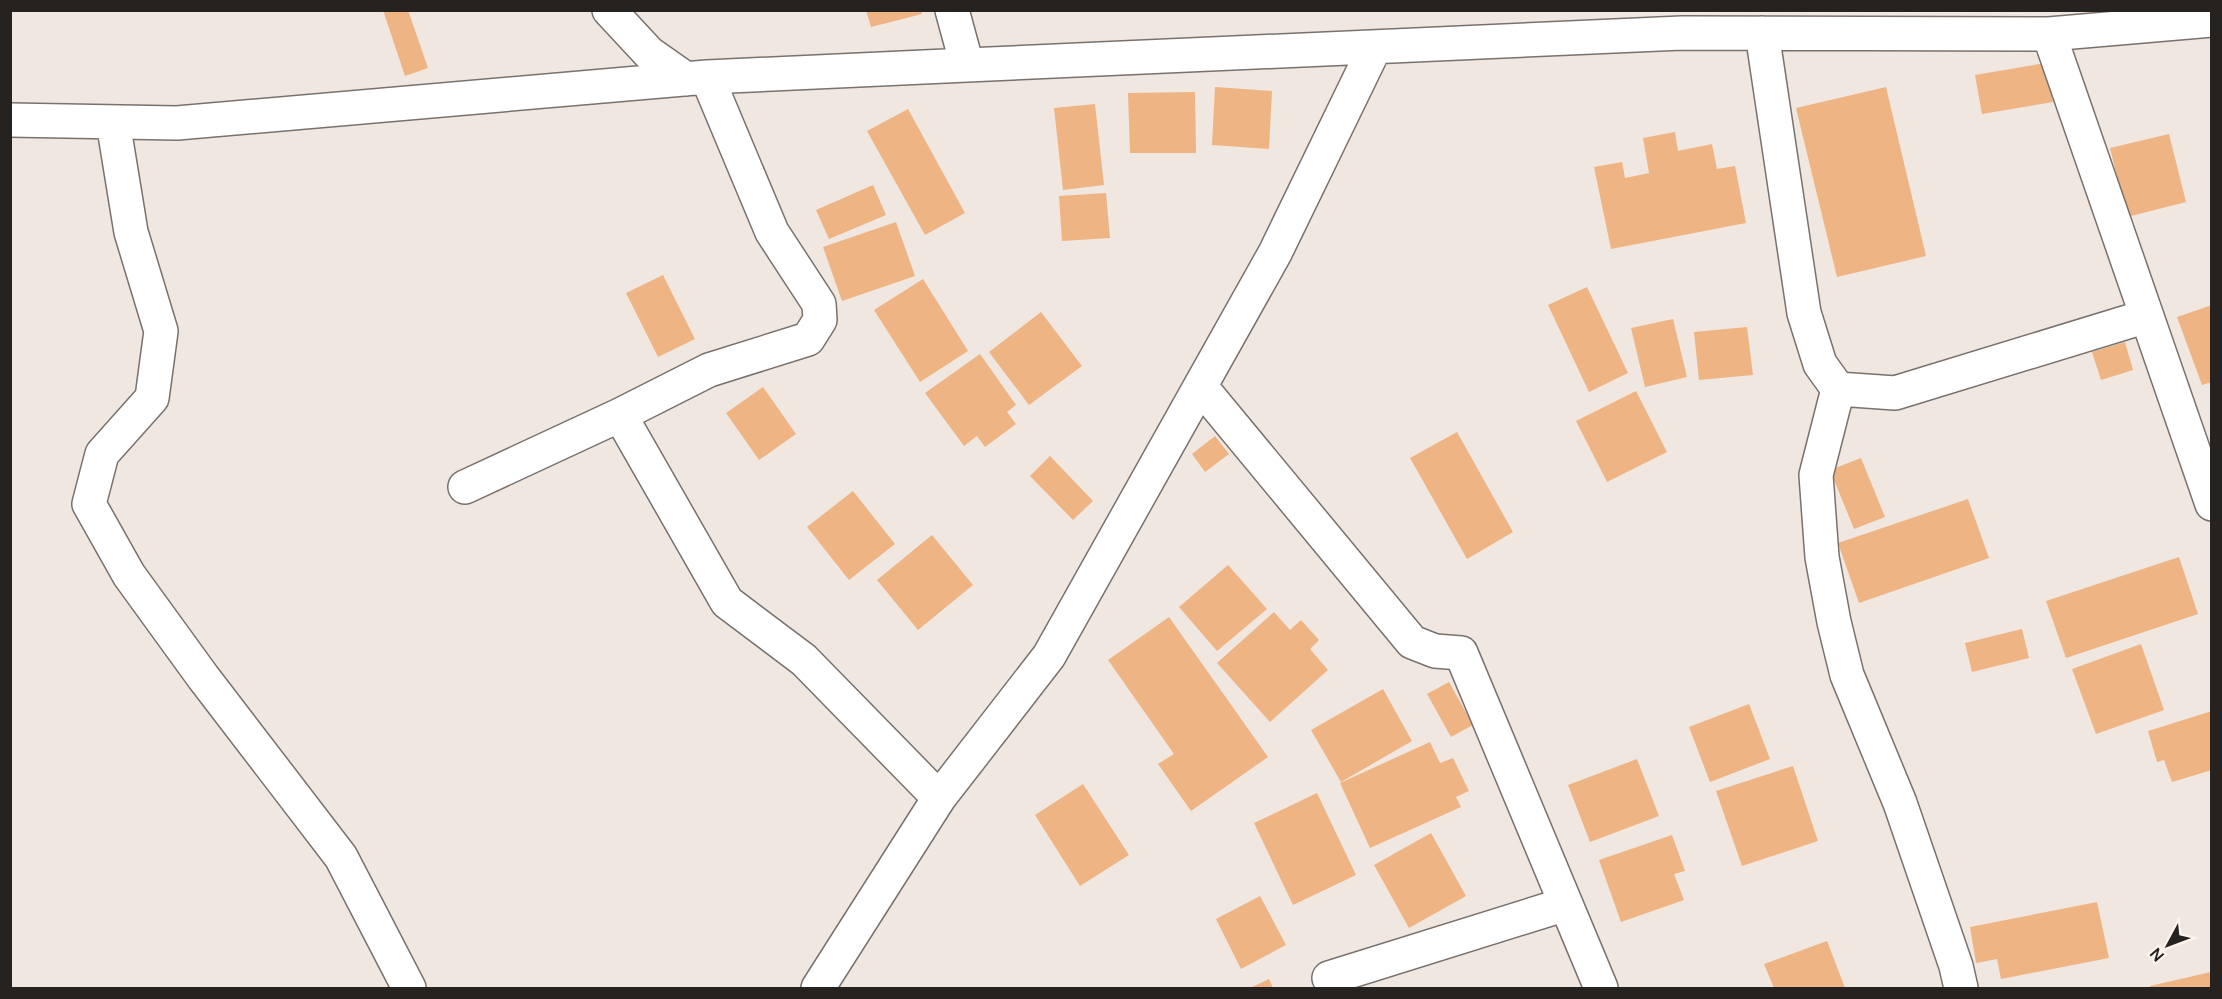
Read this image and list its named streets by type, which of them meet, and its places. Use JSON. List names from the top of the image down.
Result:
{
  "north": "bottom left"
}
